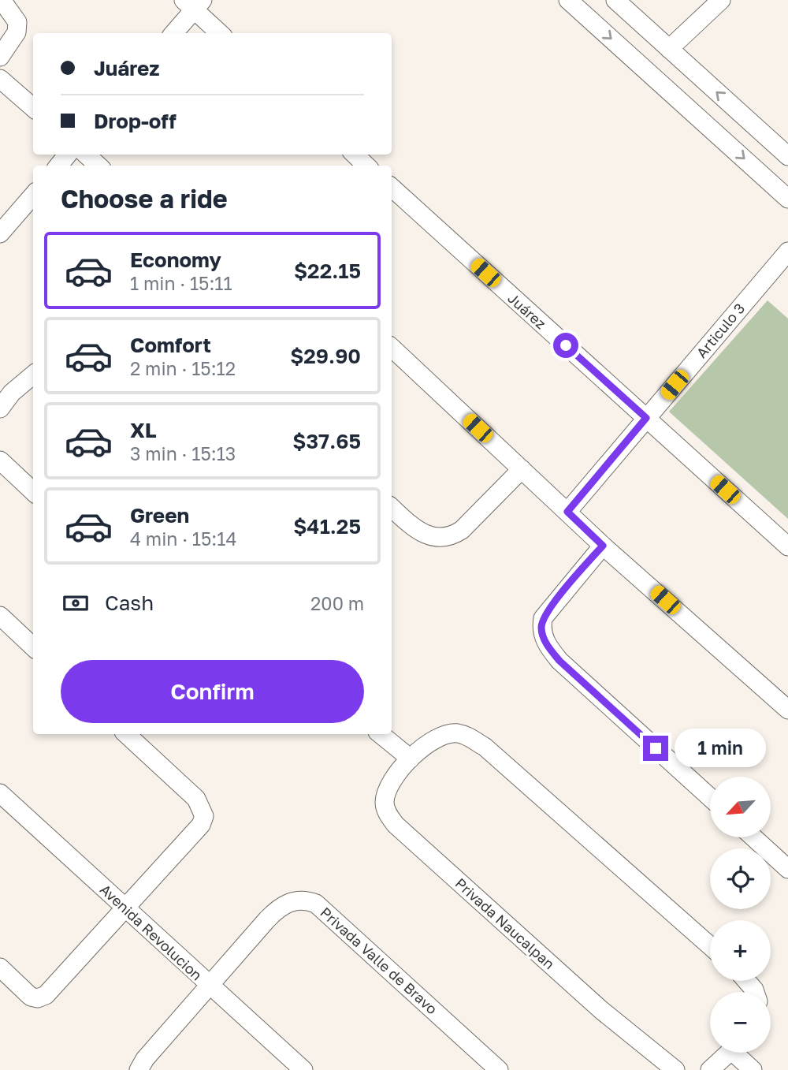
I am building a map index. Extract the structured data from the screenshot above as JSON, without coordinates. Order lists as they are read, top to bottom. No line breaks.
{"streets":{"street":["Juárez","Articulo 3","Privada Naucalpan","Avenida Revolucion","Privada Valle de Bravo"]},"crossings":[["Juárez","Articulo 3"],["Avenida Revolucion","Privada Valle de Bravo"]],"north":"bottom left","page":{"banner":["Juárez","Drop-off"],"heading":"Choose a ride","list":[{"name":"Economy","note":"1 min · 15:11","value":"$22.15"},{"name":"Comfort","note":"2 min · 15:12","value":"$29.90"},{"name":"XL","note":"3 min · 15:13","value":"$37.65"},{"name":"Green","note":"4 min · 15:14","value":"$41.25"}],"pay":["Cash","200 m"],"buttons":"Confirm","bubble":"1 min","map_buttons":["+","−"]}}
